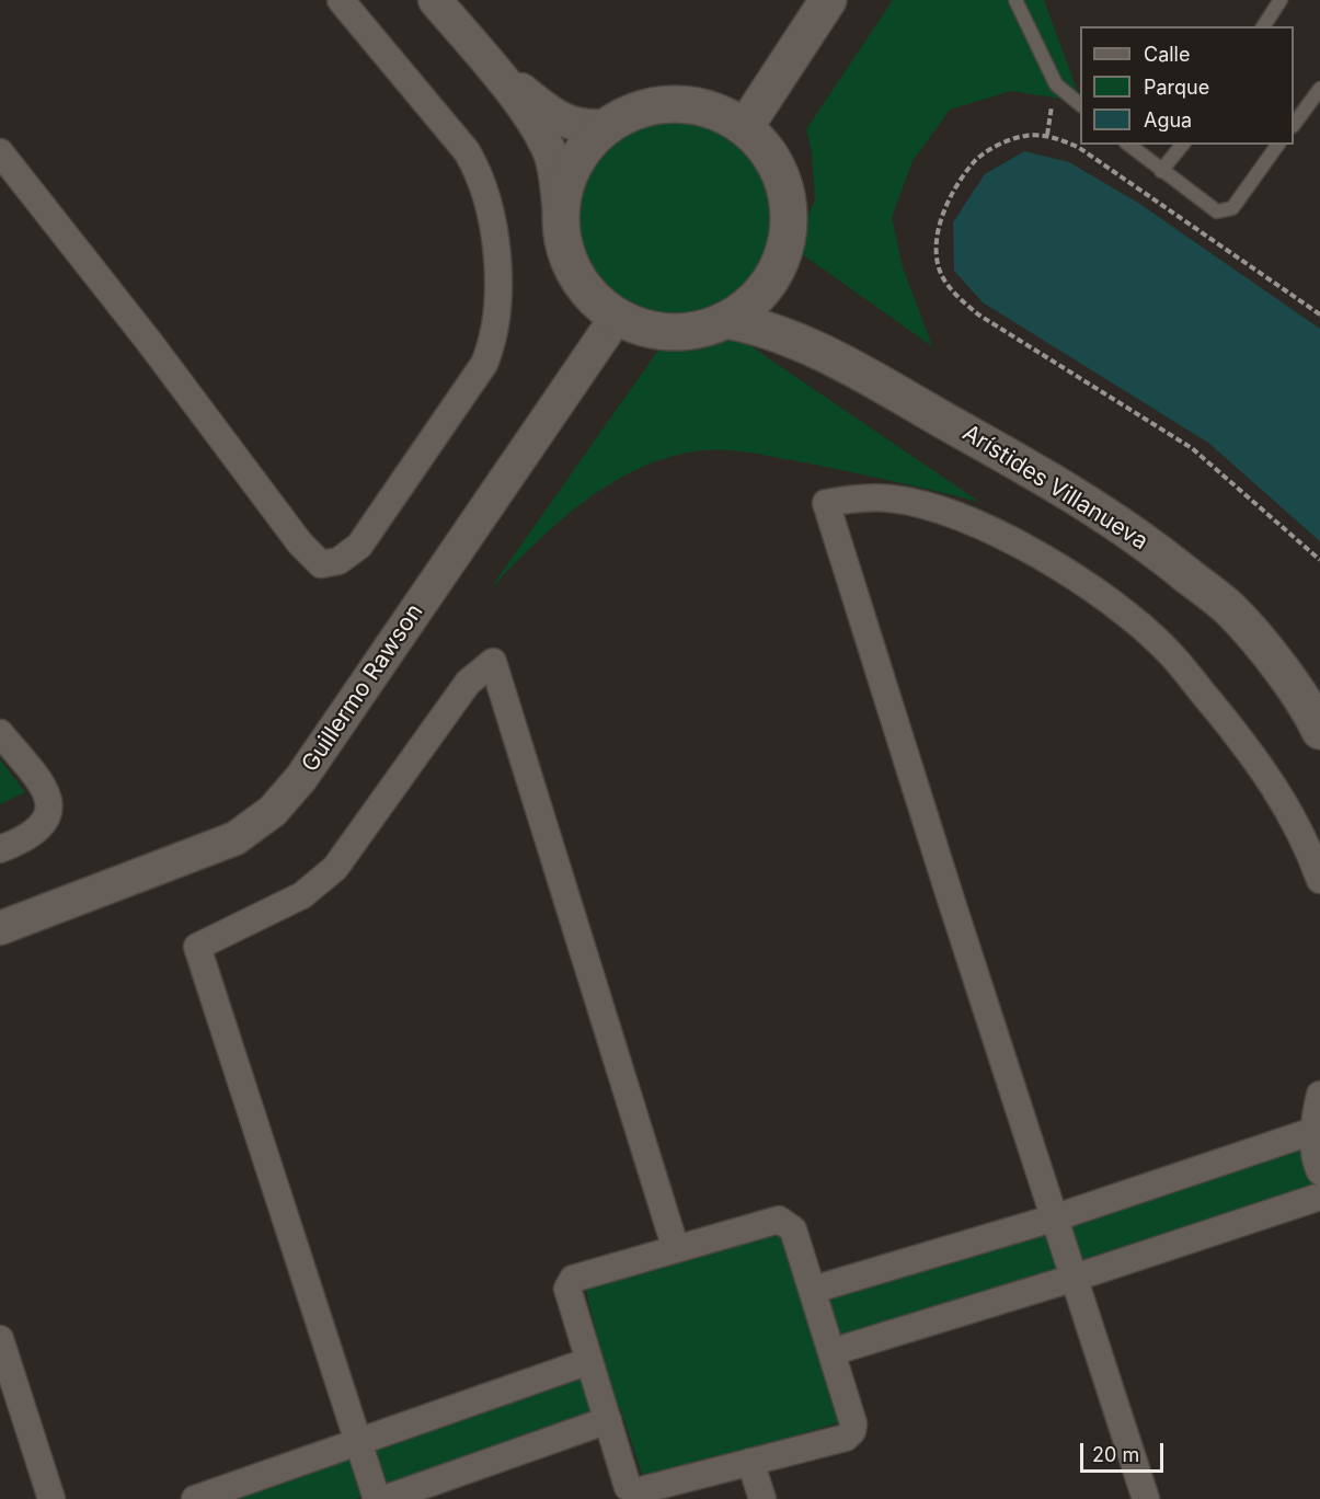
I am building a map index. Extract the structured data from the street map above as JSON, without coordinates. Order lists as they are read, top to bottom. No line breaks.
{"streets":{"main road":["Arístides Villanueva"],"street":["Guillermo Rawson"]},"crossings":[["Arístides Villanueva","Guillermo Rawson"]],"legend":["Calle","Parque","Agua"],"scale_bar":"20 m"}
